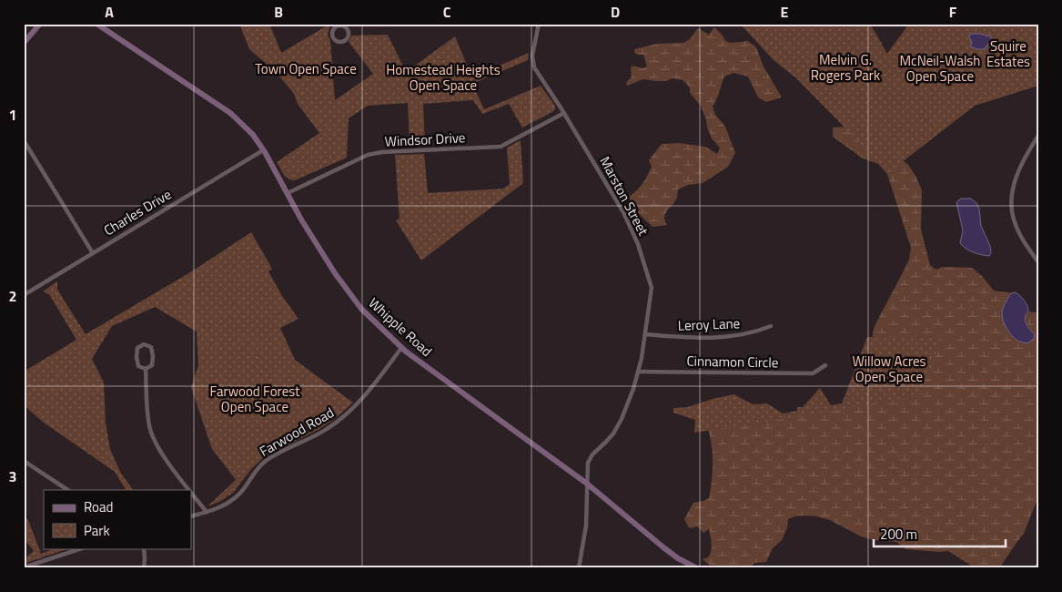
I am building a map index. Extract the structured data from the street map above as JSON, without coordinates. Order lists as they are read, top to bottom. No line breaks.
{"streets":{"main road":["Whipple Road"],"street":["Windsor Drive","Marston Street","Charles Drive","Leroy Lane","Cinnamon Circle","Farwood Road"]},"crossings":[["Windsor Drive","Marston Street"],["Windsor Drive","Whipple Road"],["Marston Street","Leroy Lane"],["Marston Street","Whipple Road"],["Marston Street","Cinnamon Circle"],["Charles Drive","Whipple Road"],["Whipple Road","Farwood Road"]],"parks":["Squire Estates","Melvin G. Rogers Park","McNeil-Walsh Open Space","Town Open Space","Homestead Heights Open Space","Willow Acres Open Space","Farwood Forest Open Space"],"legend":["Road","Park"],"scale_bar":"200 m","grid":{"columns":["A","B","C","D","E","F"],"rows":["1","2","3"]}}
